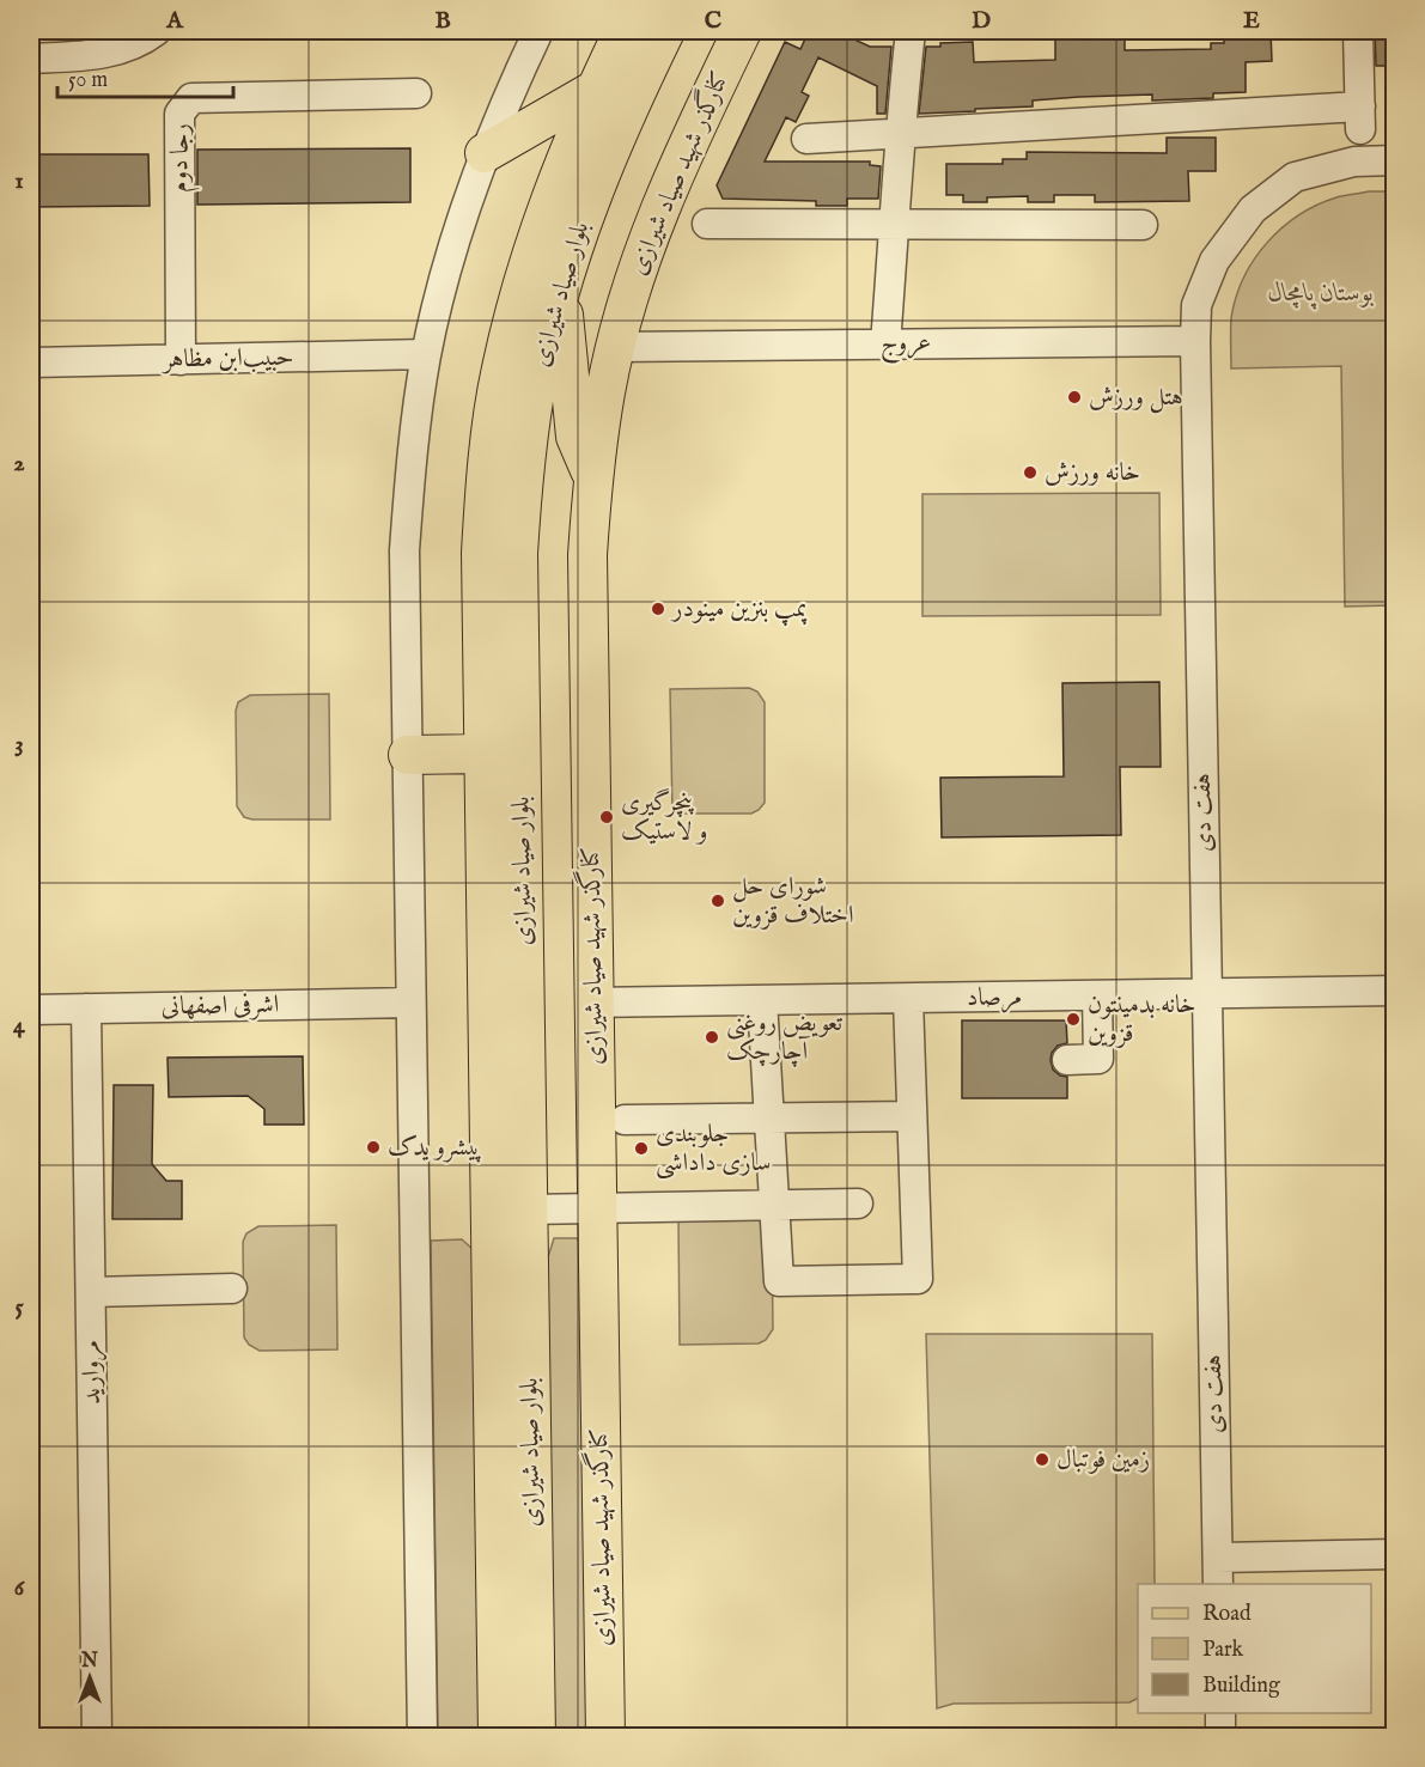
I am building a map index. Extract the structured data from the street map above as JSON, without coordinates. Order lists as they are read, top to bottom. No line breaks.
{"streets":{"main road":["کنارگذر شهید صیاد شیرازی","بلوار صیاد شیرازی"],"street":["رجا دوم","عروج","حبیب‌ابن مظاهر","هفت دی","مرصاد","اشرفی اصفهانی","مروارید"]},"crossings":[["رجا دوم","حبیب‌ابن مظاهر"],["کنارگذر شهید صیاد شیرازی","عروج"],["کنارگذر شهید صیاد شیرازی","مرصاد"],["عروج","هفت دی"],["هفت دی","مرصاد"],["اشرفی اصفهانی","مروارید"]],"parks":["بوستان پامچال"],"places":["هتل ورزش","خانه ورزش","پمپ بنزین مینودر","پنچرگیری و لاستیک","شورای حل اختلاف قزوین","خانه بدمینتون قزوین","تعویض روغنی آچارچک","پیشرو یدک","جلوبندی سازی داداشی","زمین فوتبال"],"legend":["Road","Park","Building"],"scale_bar":"50 m","north":"top","grid":{"columns":["A","B","C","D","E"],"rows":["1","2","3","4","5","6"]}}
